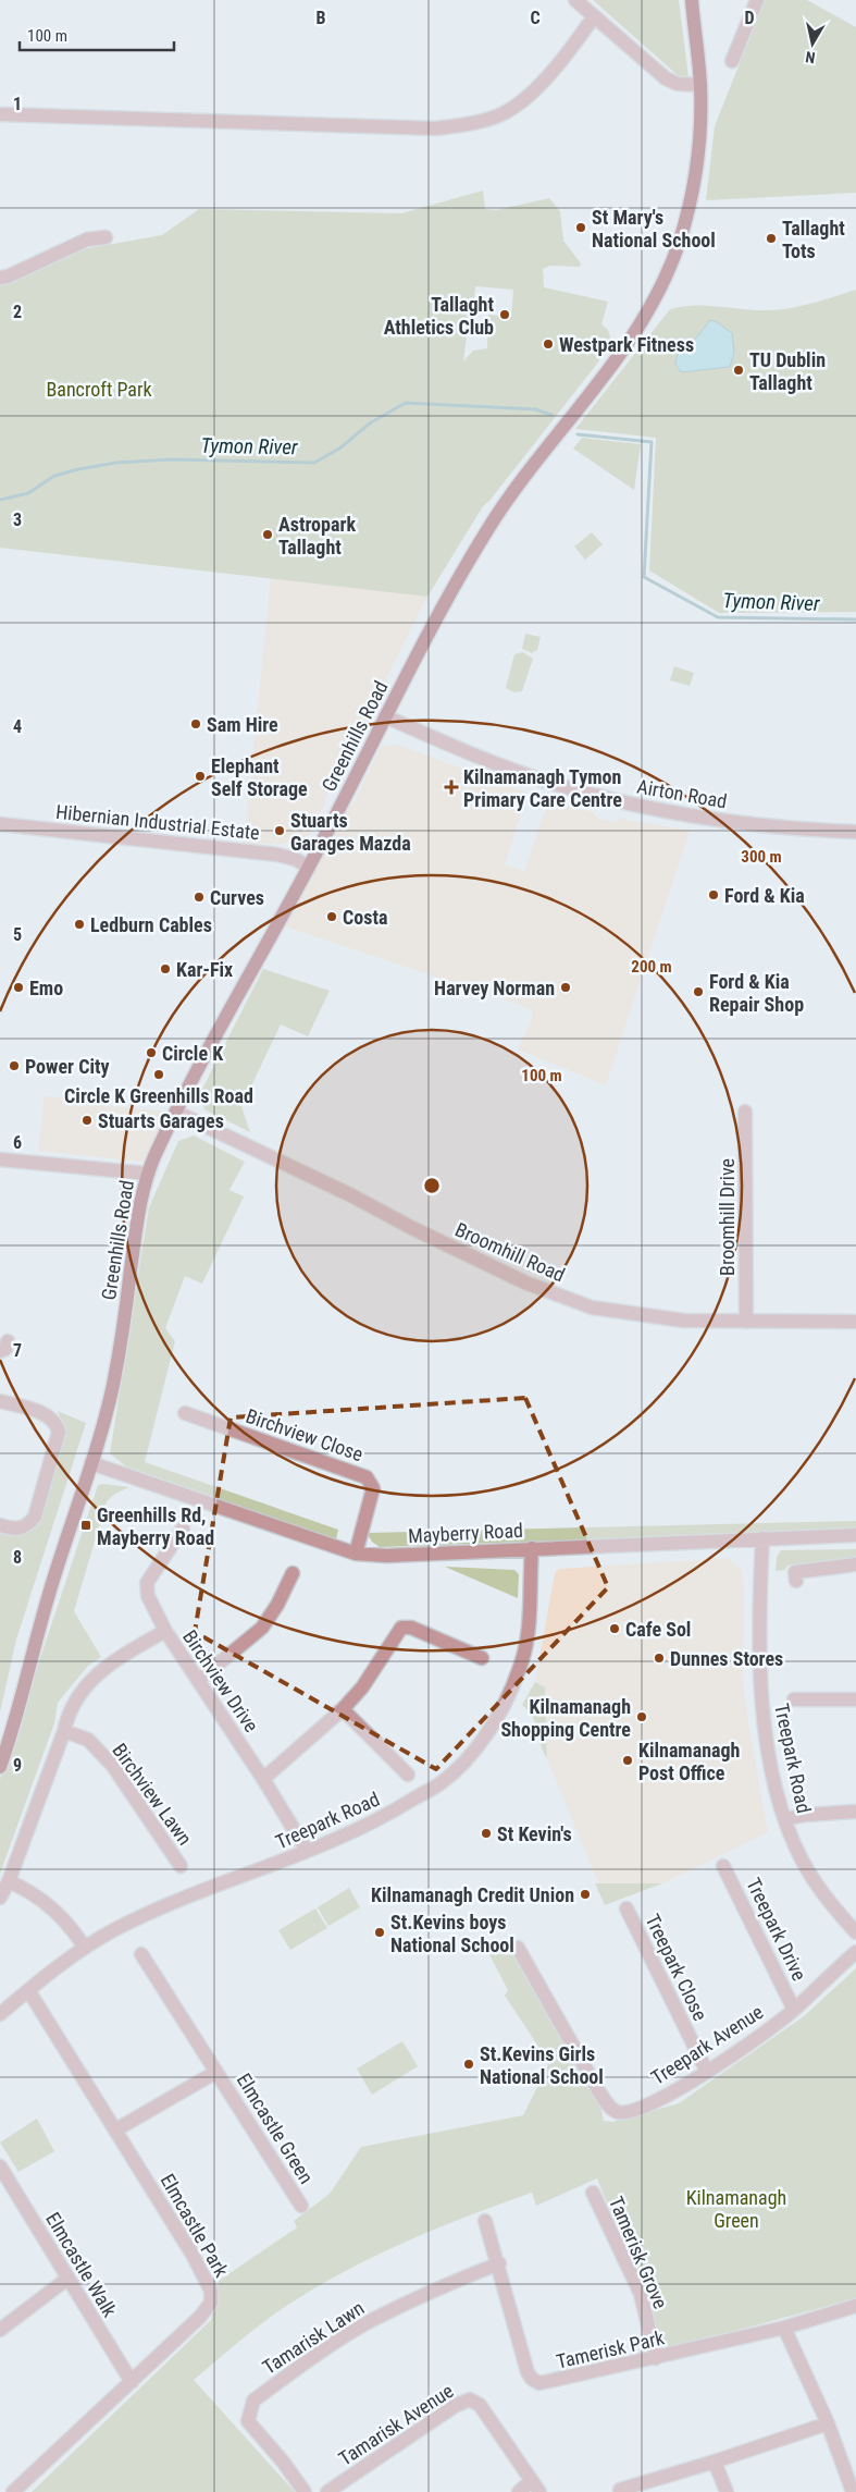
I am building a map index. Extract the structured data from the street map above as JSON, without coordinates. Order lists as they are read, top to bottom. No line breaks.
{"streets":{"main road":["Greenhills Road"],"street":["Airton Road","Hibernian Industrial Estate","Broomhill Drive","Broomhill Road","Birchview Close","Mayberry Road","Birchview Drive","Treepark Road","Birchview Lawn","Treepark Drive","Treepark Close","Treepark Avenue","Elmcastle Green","Elmcastle Park","Tamerisk Grove","Elmcastle Walk","Tamarisk Lawn","Tamerisk Park","Tamarisk Avenue"]},"crossings":[["Greenhills Road","Airton Road"],["Greenhills Road","Hibernian Industrial Estate"],["Greenhills Road","Broomhill Road"],["Greenhills Road","Mayberry Road"],["Broomhill Drive","Broomhill Road"],["Birchview Close","Mayberry Road"],["Mayberry Road","Treepark Road"],["Birchview Drive","Treepark Road"],["Treepark Road","Elmcastle Park"],["Treepark Drive","Treepark Avenue"],["Treepark Close","Treepark Avenue"],["Elmcastle Green","Elmcastle Park"],["Elmcastle Park","Elmcastle Walk"],["Tamerisk Grove","Tamerisk Park"],["Tamarisk Lawn","Tamerisk Park"]],"water":["Tymon River"],"parks":["Bancroft Park","Kilnamanagh Green"],"places":{"other":["St Mary's National School","Tallaght Tots","Tallaght Athletics Club","Westpark Fitness","TU Dublin Tallaght","Astropark Tallaght","Sam Hire","Elephant Self Storage","Stuarts Garages Mazda","Ford & Kia","Curves","Costa","Ledburn Cables","Kar-Fix","Emo","Harvey Norman","Ford & Kia Repair Shop","Circle K","Power City","Circle K Greenhills Road","Stuarts Garages","Cafe Sol","Dunnes Stores","Kilnamanagh Shopping Centre","Kilnamanagh Post Office","St Kevin's","Kilnamanagh Credit Union","St.Kevins boys National School","St.Kevins Girls National School"],"health":["Kilnamanagh Tymon Primary Care Centre"],"transit":["Greenhills Rd, Mayberry Road"]},"scale_bar":"100 m","north":"bottom","grid":{"columns":["B","C","D"],"rows":["1","2","3","4","5","6","7","8","9"]},"rings":["300 m","200 m","100 m"]}
